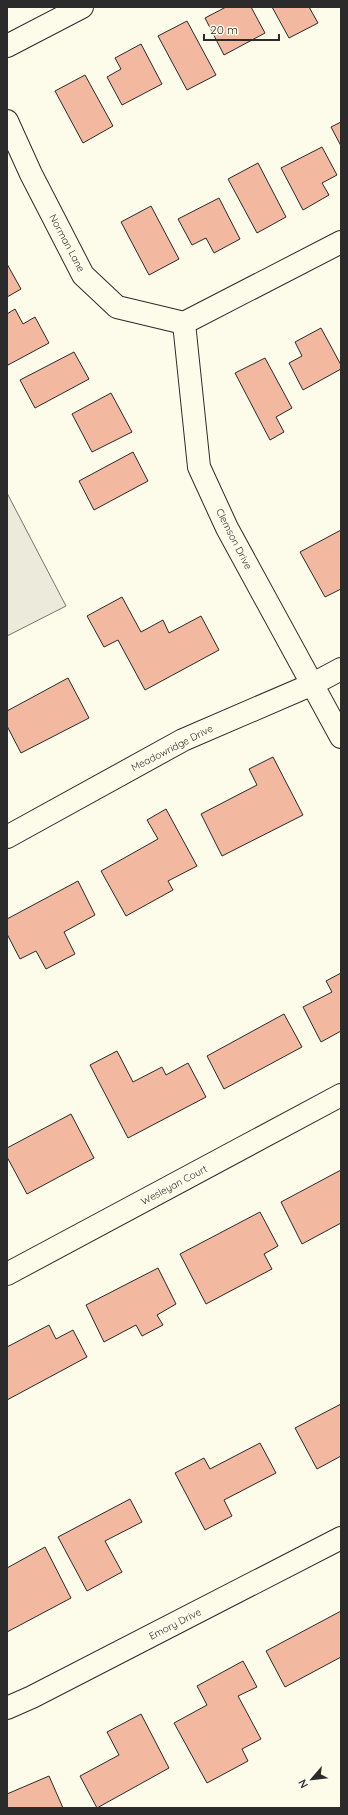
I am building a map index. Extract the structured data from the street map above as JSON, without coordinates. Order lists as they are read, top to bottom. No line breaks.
{"streets":{"street":["Norman Lane","Clemson Drive","Meadowridge Drive","Wesleyan Court","Emory Drive"]},"crossings":[["Norman Lane","Clemson Drive"],["Clemson Drive","Meadowridge Drive"]],"scale_bar":"20 m","north":"bottom left"}
